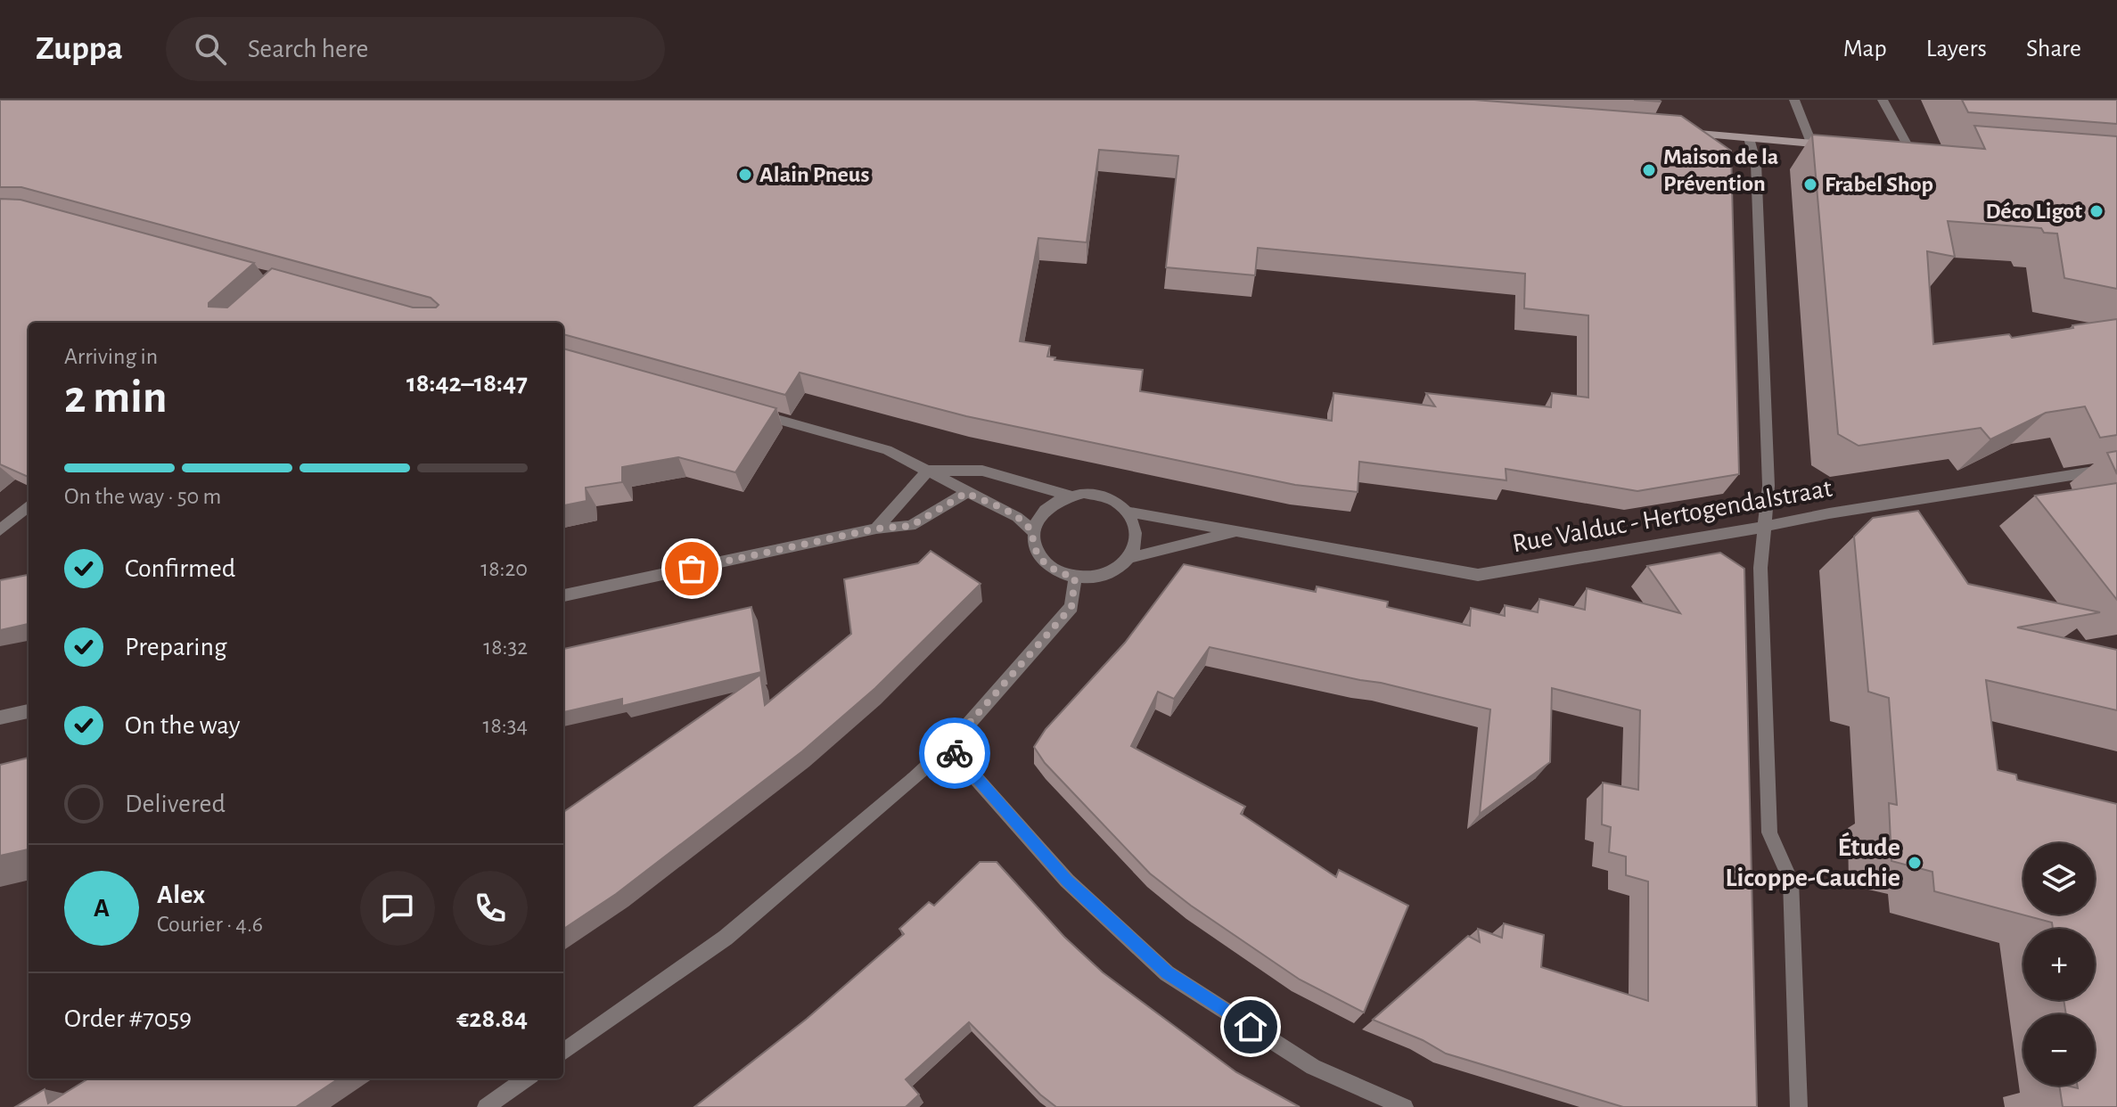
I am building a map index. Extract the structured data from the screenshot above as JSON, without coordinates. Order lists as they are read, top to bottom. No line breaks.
{"streets":{"street":["Rue Valduc - Hertogendalstraat"]},"places":["Maison de la Prévention","Alain Pneus","Frabel Shop","Déco Ligot","Étude Licoppe-Cauchie"],"page":{"header":"Zuppa","search":"Search here","nav":["Map","Layers","Share"],"heading":["2 min","Arriving in","18:42–18:47"],"panel":["Alex","Courier · 4.6","Order #7059","€28.84"],"bar":"On the way · 50 m","list":[["Confirmed","18:20"],["Preparing","18:32"],["On the way","18:34"],"Delivered"],"map_buttons":["+","−"],"round":"A"}}
